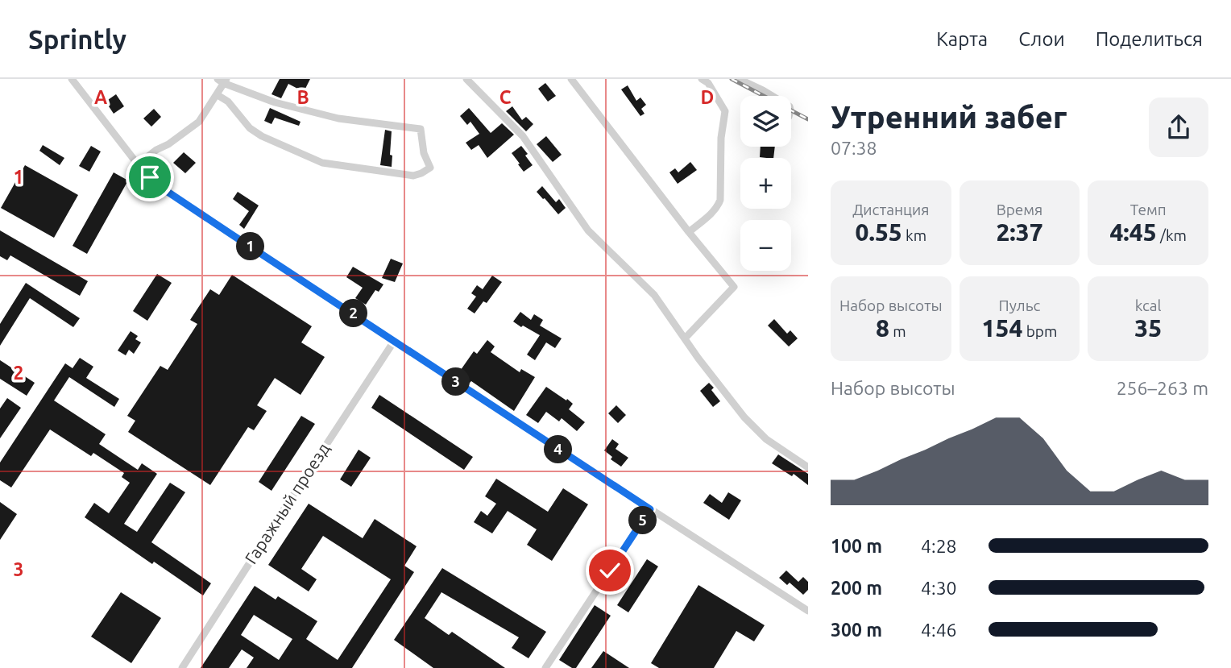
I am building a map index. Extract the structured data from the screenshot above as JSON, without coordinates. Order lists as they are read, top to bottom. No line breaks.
{"streets":{"street":["Гаражный проезд"]},"page":{"header":"Sprintly","nav":["Карта","Слои","Поделиться"],"heading":["Утренний забег","07:38"],"map_buttons":["+","−"],"stats":[["Дистанция","0.55 km"],["Время","2:37"],["Темп","4:45 /km"],["Набор высоты","8 m"],["Пульс","154 bpm"],["kcal","35"]],"pins":["1","2","3","4","5"],"chart":["Набор высоты","256–263 m"],"list":[{"name":"100 m","note":"4:28"},{"name":"200 m","note":"4:30"},{"name":"300 m","note":"4:46"}]},"grid":{"columns":["A","B","C","D"],"rows":["1","2","3"]}}
